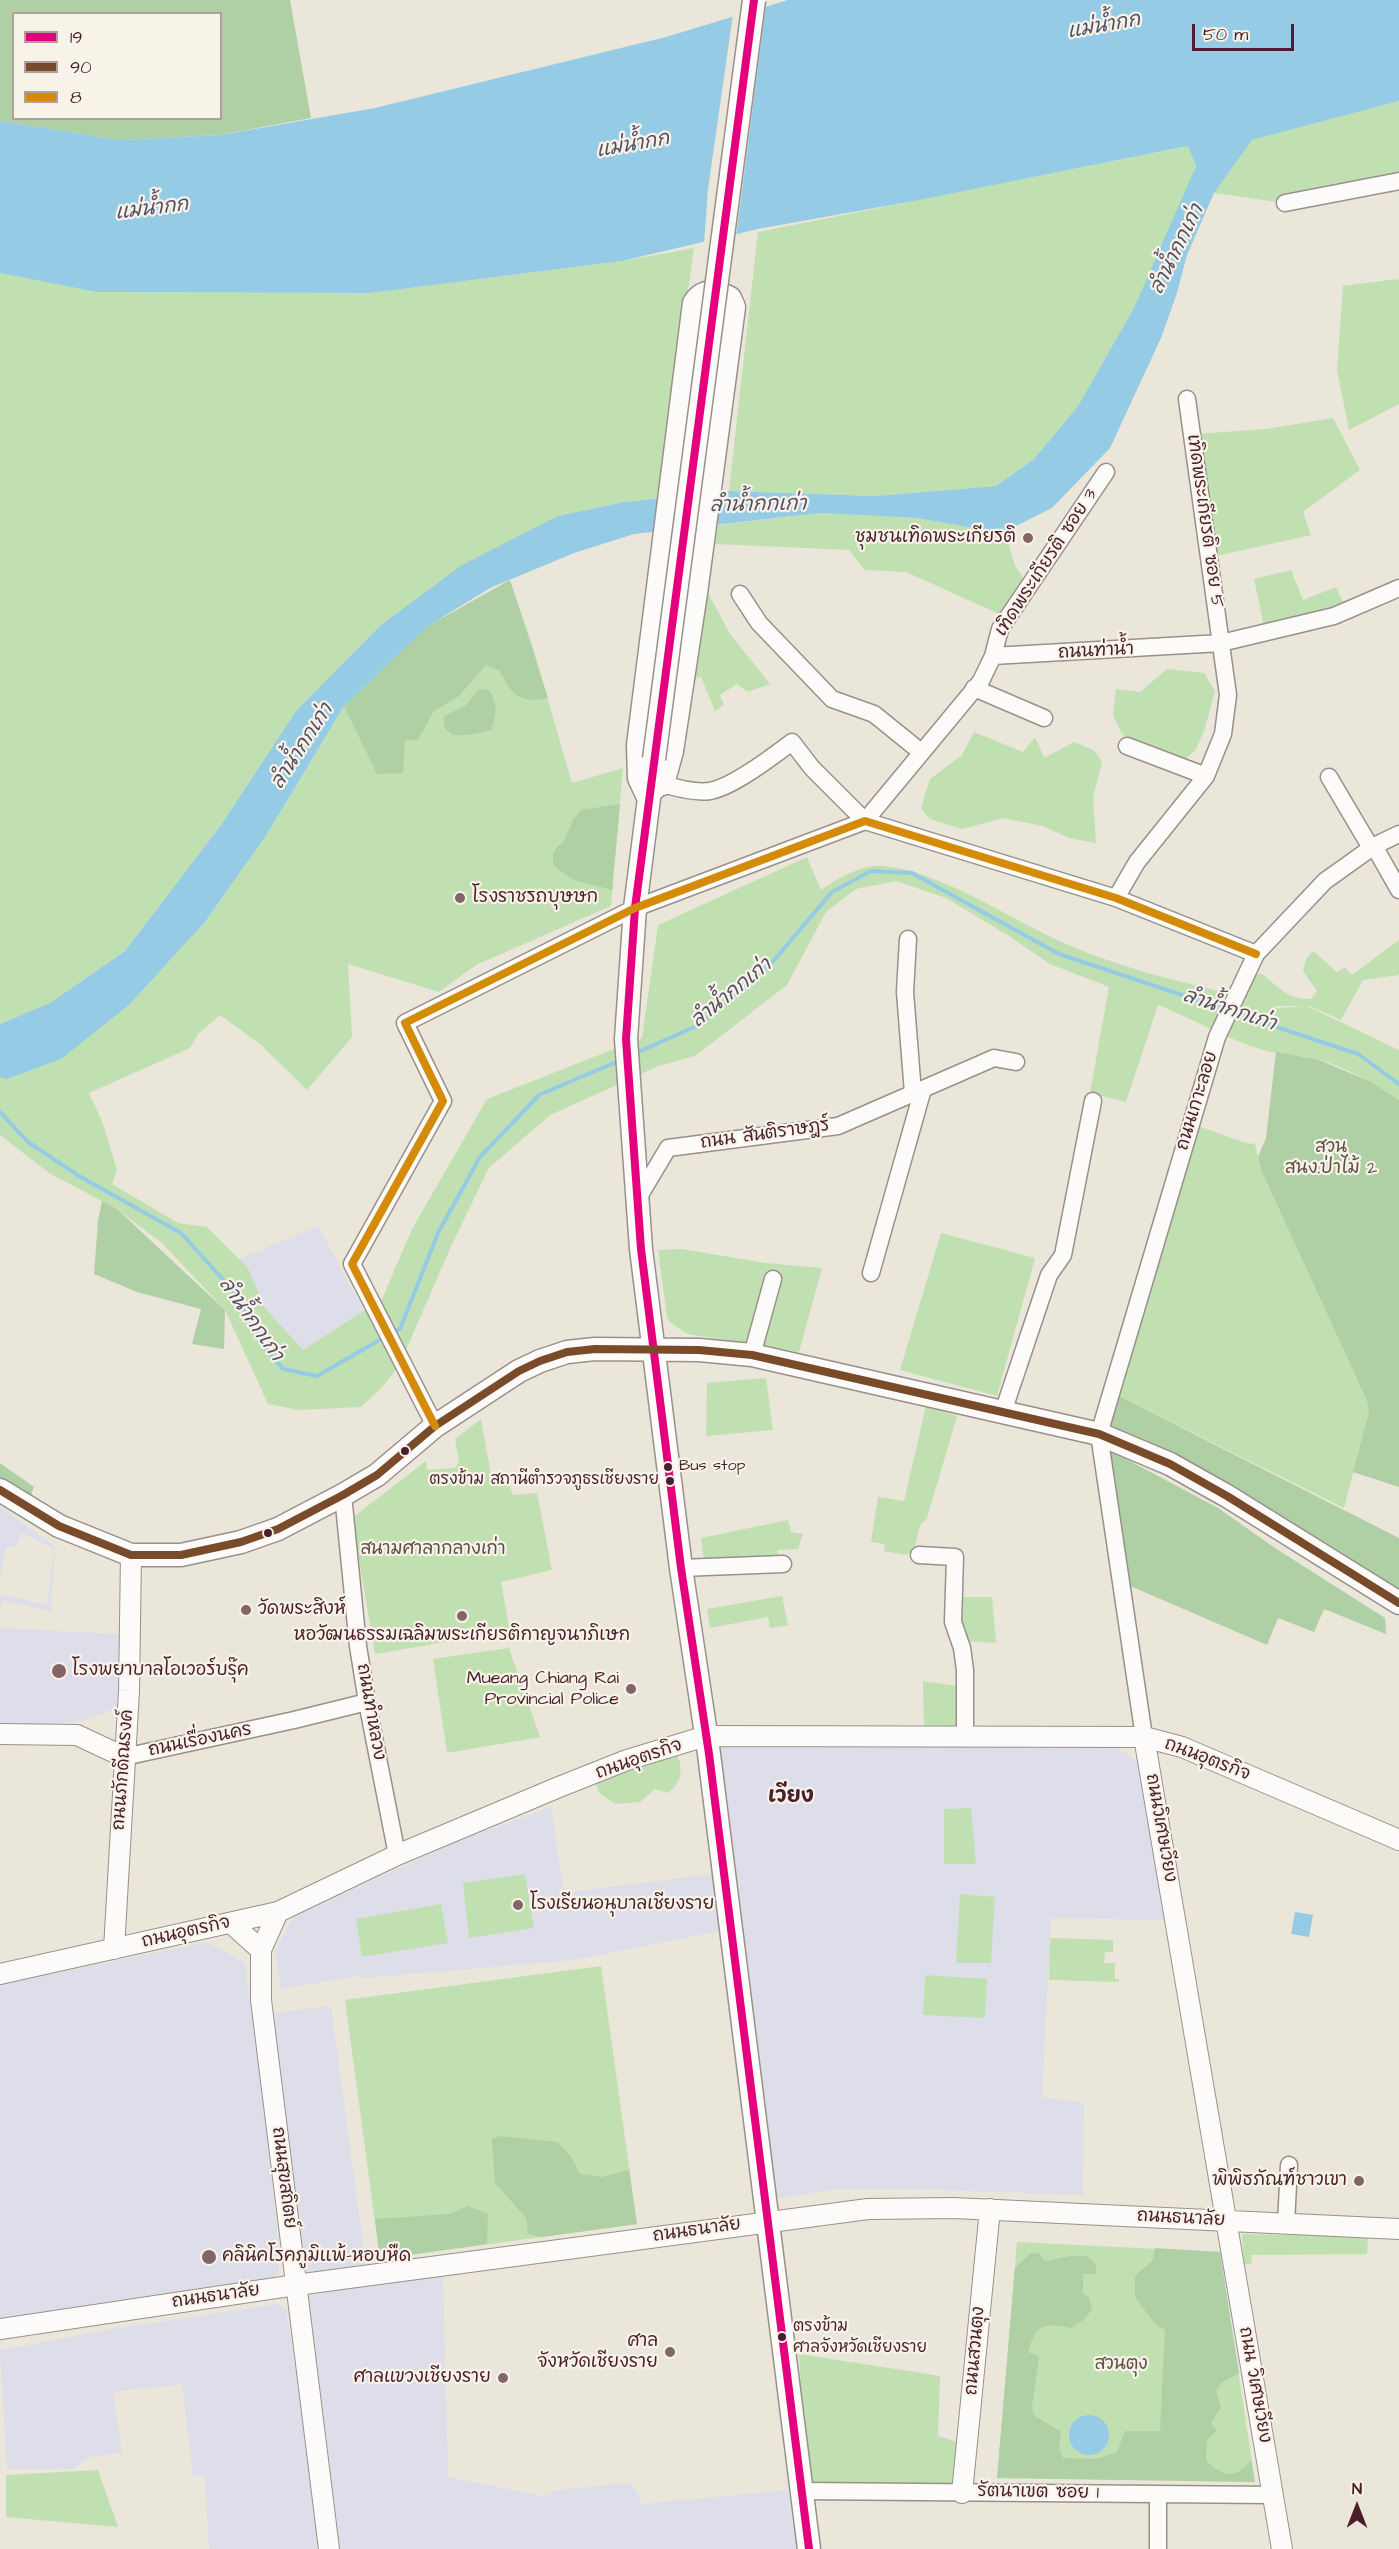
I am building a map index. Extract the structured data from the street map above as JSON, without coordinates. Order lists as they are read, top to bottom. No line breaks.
{"streets":{"street":["เทิดพระเกียรติ ซอย 5","เทิดพระเกียรติ ซอย 3","ถนนท่าน้ำ","ถนนเกาะลอย","ถนน สันติราษฎร์","ถนนทำหลวง","ถนนเรื่องนคร","ถนนอุตรกิจ","ถนนภักดีณรงค์","ถนนวิเศษเวียง","ถนนสุขสถิตย์","ถนนธนาลัย","ถนนสวนตุง","ถนน วิเศษเวียง","รัตนาเขต ซอย 1"]},"crossings":[["เทิดพระเกียรติ ซอย 5","ถนนท่าน้ำ"],["เทิดพระเกียรติ ซอย 3","ถนนท่าน้ำ"],["ถนนเกาะลอย","ถนนวิเศษเวียง"],["ถนนทำหลวง","ถนนเรื่องนคร"],["ถนนทำหลวง","ถนนอุตรกิจ"],["ถนนเรื่องนคร","ถนนภักดีณรงค์"],["ถนนอุตรกิจ","ถนนภักดีณรงค์"],["ถนนอุตรกิจ","ถนนวิเศษเวียง"],["ถนนอุตรกิจ","ถนนสุขสถิตย์"],["ถนนวิเศษเวียง","ถนนธนาลัย"],["ถนนวิเศษเวียง","ถนน วิเศษเวียง"],["ถนนสุขสถิตย์","ถนนธนาลัย"],["ถนนธนาลัย","ถนนสวนตุง"],["ถนนธนาลัย","ถนน วิเศษเวียง"],["ถนนสวนตุง","รัตนาเขต ซอย 1"],["ถนน วิเศษเวียง","รัตนาเขต ซอย 1"]],"districts":["เวียง"],"water":["แม่น้ำกก","ลำน้ำกกเก่า"],"parks":["สวน สนง.ป่าไม้ 2","สนามศาลากลางเก่า","สวนตุง"],"places":["ชุมชนเทิดพระเกียรติ","โรงราชรถบุษษก","Bus stop","ตรงข้าม สถานีตำรวจภูธรเชียงราย","วัดพระสิงห์","หอวัฒนธรรมเฉลิมพระเกียรติกาญจนาภิเษก","โรงพยาบาลโอเวอร์บรุ๊ค","Mueang Chiang Rai Provincial Police","โรงเรียนอนุบาลเชียงราย","พิพิธภัณฑ์ชาวเขา","คลินิคโรคภูมิแพ้-หอบหืด","ตรงข้าม ศาลจังหวัดเชียงราย","ศาล จังหวัดเชียงราย","ศาลแขวงเชียงราย"],"lines":["transit line 19","transit line 8","transit line 90"],"legend":["19","90","8"],"scale_bar":"50 m","north":"top"}
